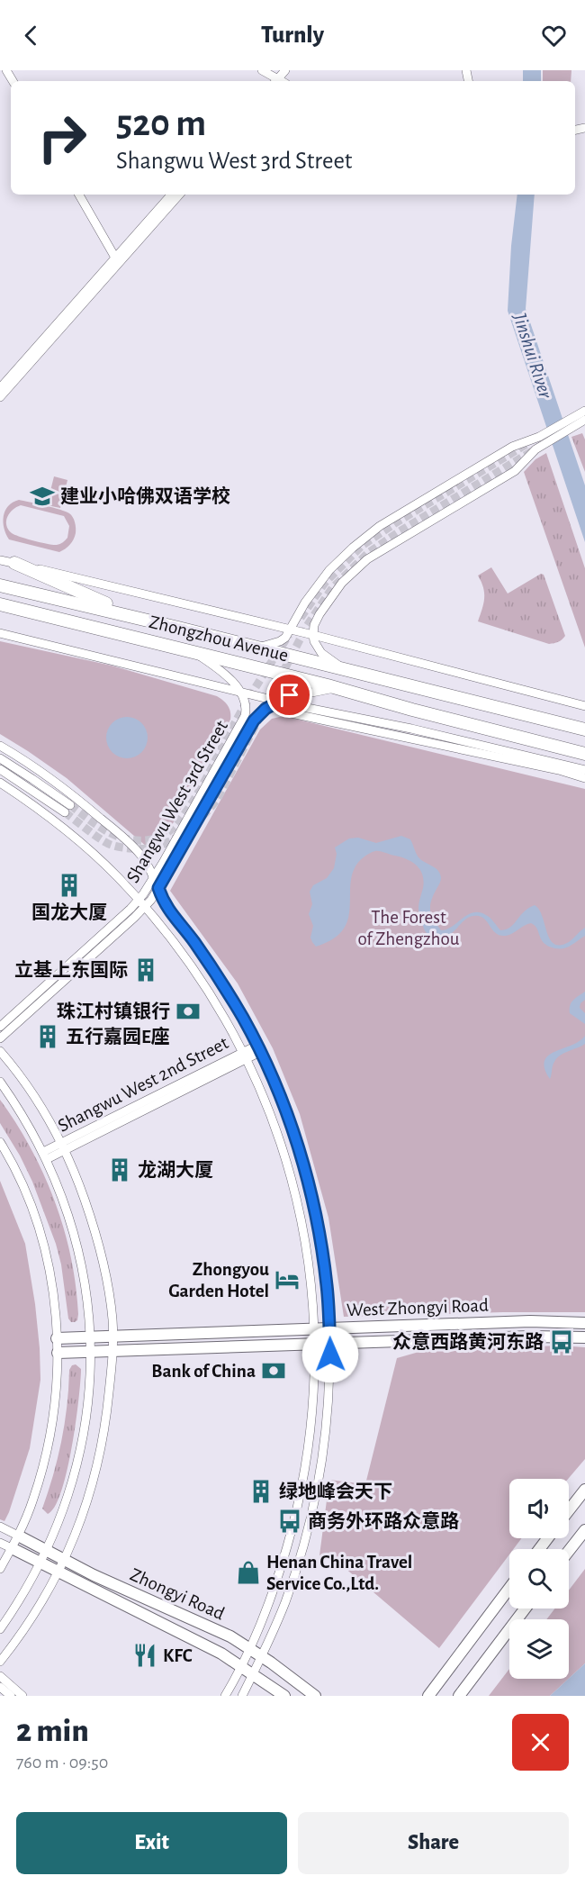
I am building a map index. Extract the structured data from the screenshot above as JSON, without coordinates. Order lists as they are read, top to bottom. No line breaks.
{"streets":{"highway":["Zhongzhou Avenue"],"main road":["West Zhongyi Road","Zhongyi Road"],"street":["Shangwu West 3rd Street","Shangwu West 2nd Street"]},"crossings":[["Zhongzhou Avenue","Shangwu West 3rd Street"]],"water":["Jinshui River"],"parks":["The Forest of Zhengzhou"],"places":{"school or university":["建业小哈佛双语学校"],"building":["国龙大厦","立基上东国际","五行嘉园E座","龙湖大厦","绿地峰会天下"],"bank":["珠江村镇银行","Bank of China"],"hotel":["Zhongyou Garden Hotel"],"bus stop":["众意西路黄河东路","商务外环路众意路"],"shop":["Henan China Travel Service Co.,Ltd."],"restaurant":["KFC"]},"page":{"header":"Turnly","turn":["520 m","Shangwu West 3rd Street"],"heading":["2 min","760 m · 09:50"],"buttons":["Exit","Share"]}}
